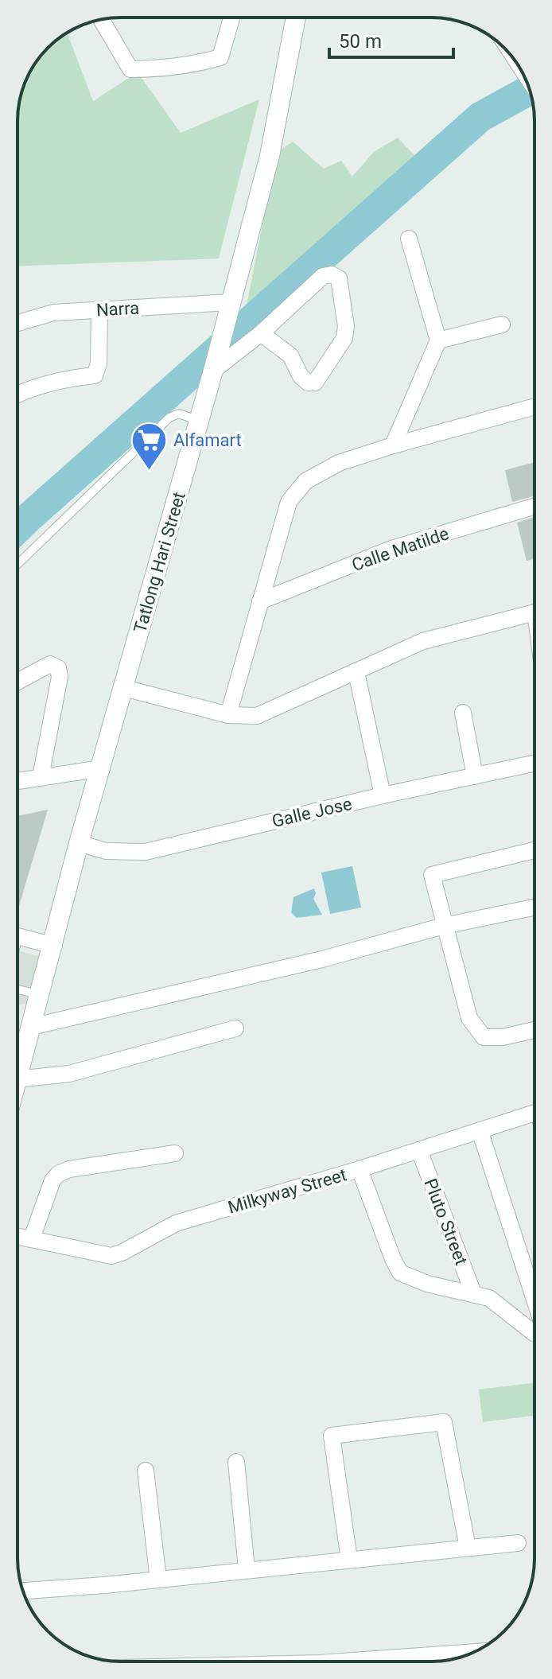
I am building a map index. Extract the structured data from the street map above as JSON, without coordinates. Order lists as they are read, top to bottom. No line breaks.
{"streets":{"street":["Narra","Calle Matilde","Tatlong Hari Street","Galle Jose","Milkyway Street","Pluto Street"]},"crossings":[["Narra","Tatlong Hari Street"],["Tatlong Hari Street","Galle Jose"],["Milkyway Street","Pluto Street"]],"places":{"supermarket":["Alfamart"]},"scale_bar":"50 m"}
